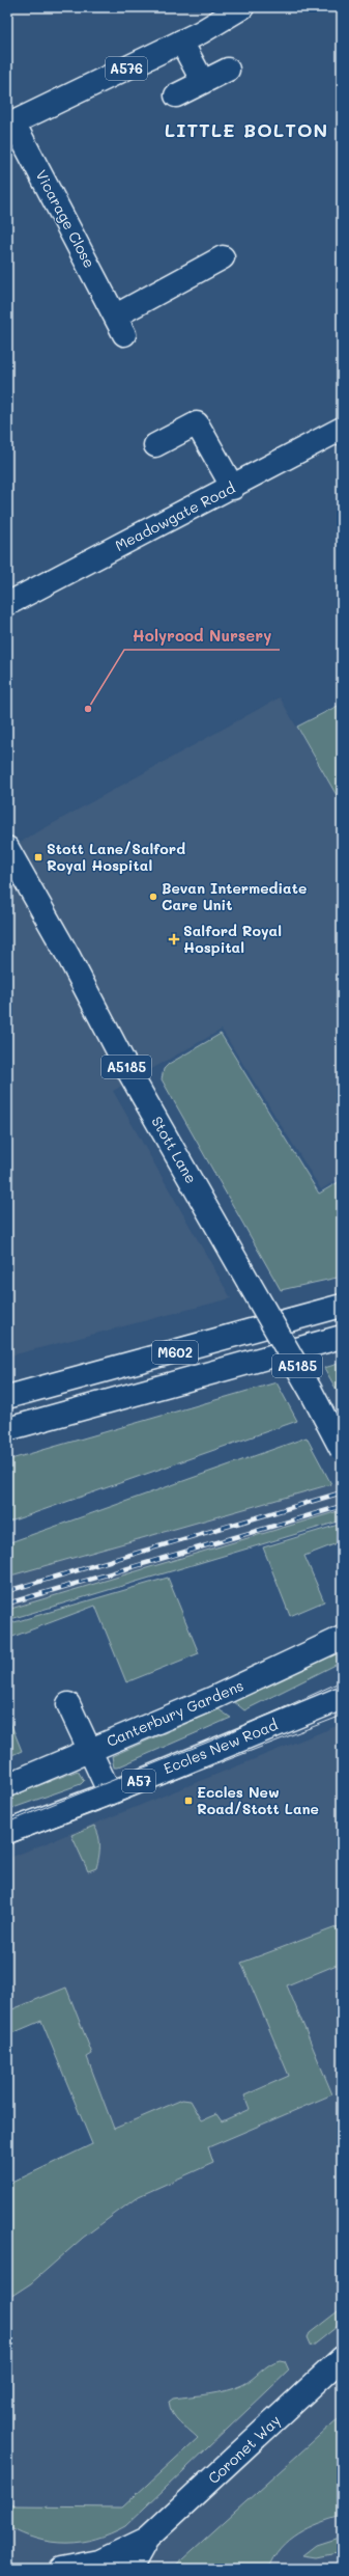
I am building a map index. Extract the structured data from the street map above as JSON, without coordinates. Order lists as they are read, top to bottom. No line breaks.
{"streets":{"main road":["A576","Vicarage Close","Meadowgate Road","A5185","Stott Lane","M602","Canterbury Gardens","Eccles New Road","A57","Coronet Way"]},"crossings":[["A576","Vicarage Close"]],"districts":["LITTLE BOLTON"],"places":{"other":["Holyrood Nursery","Bevan Intermediate Care Unit"],"transit":["Stott Lane/Salford Royal Hospital","Eccles New Road/Stott Lane"],"health":["Salford Royal Hospital"]}}
